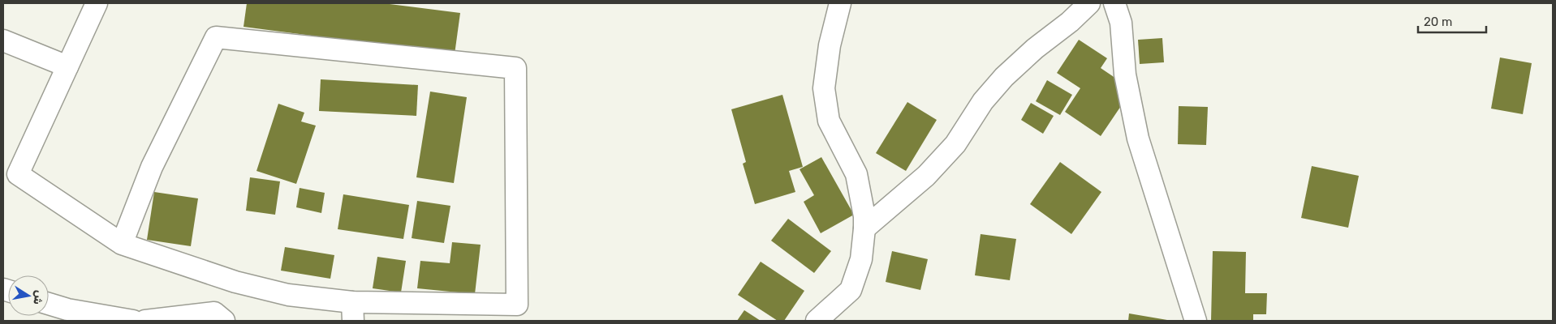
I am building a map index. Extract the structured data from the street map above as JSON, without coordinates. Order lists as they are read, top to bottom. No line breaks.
{"scale_bar":"20 m","north":"right"}
